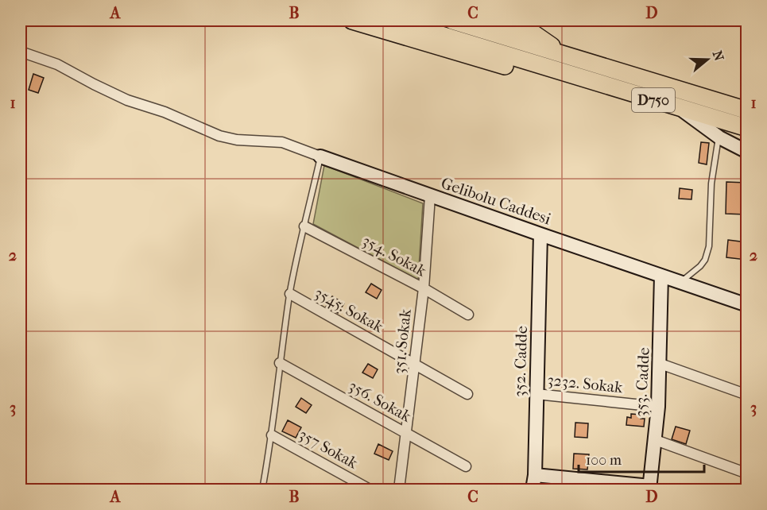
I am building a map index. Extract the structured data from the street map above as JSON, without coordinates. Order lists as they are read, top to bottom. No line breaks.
{"streets":{"highway":["D750"],"street":["Gelibolu Caddesi","354. Sokak","3545. Sokak","351. Sokak","352. Cadde","353. Cadde","3232. Sokak","356. Sokak","357 Sokak"]},"crossings":[["Gelibolu Caddesi","351. Sokak"],["Gelibolu Caddesi","352. Cadde"],["Gelibolu Caddesi","353. Cadde"],["354. Sokak","351. Sokak"],["3545. Sokak","351. Sokak"],["351. Sokak","356. Sokak"],["352. Cadde","3232. Sokak"],["353. Cadde","3232. Sokak"]],"scale_bar":"100 m","north":"right","grid":{"columns":["A","B","C","D"],"rows":["1","2","3"]}}
